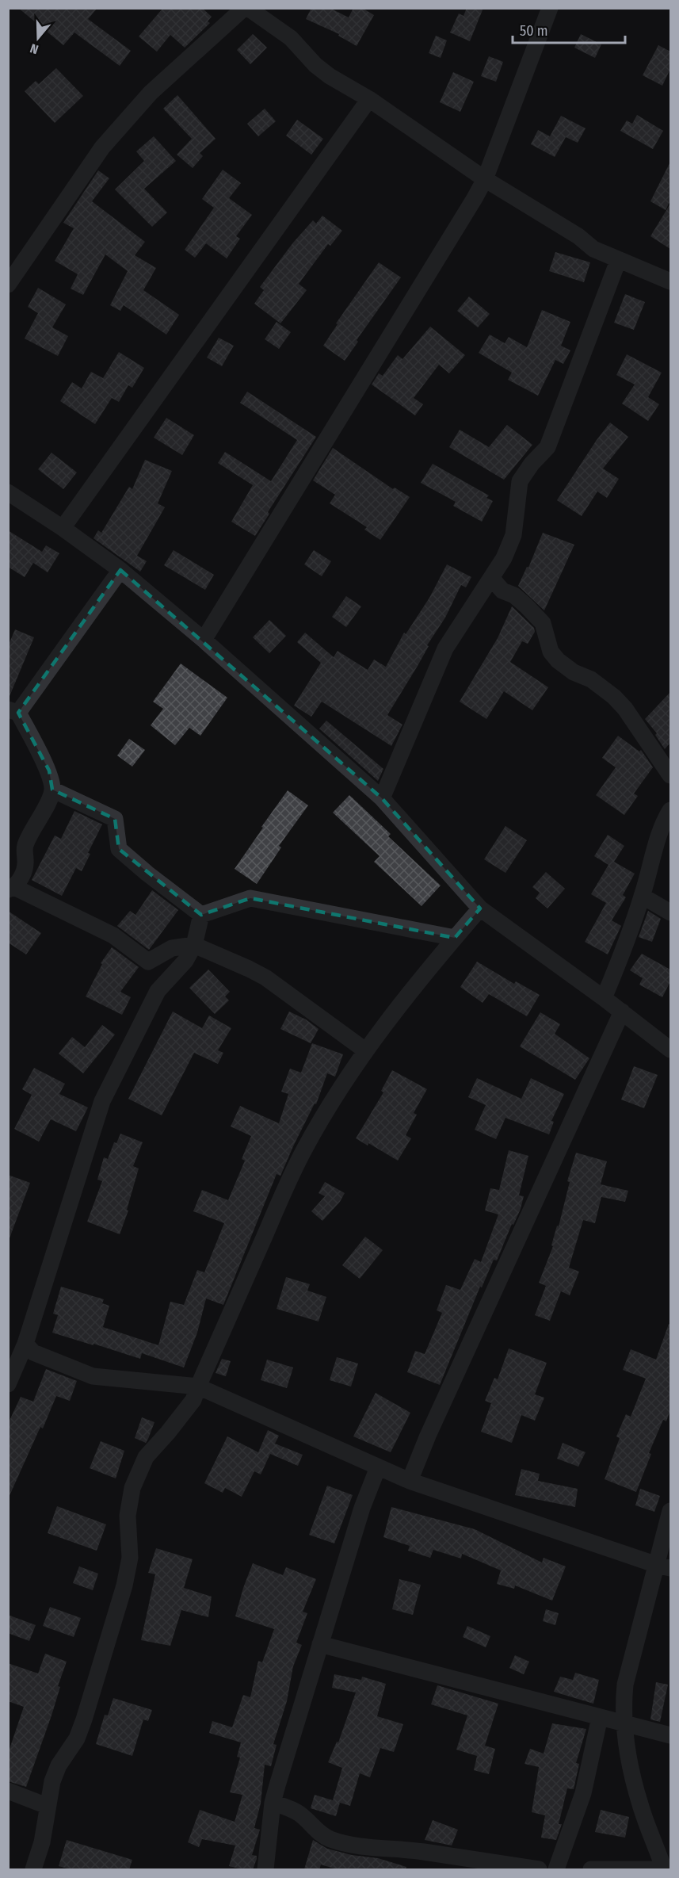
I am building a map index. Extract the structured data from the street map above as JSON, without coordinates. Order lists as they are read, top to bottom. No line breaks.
{"scale_bar":"50 m","north":"bottom"}
